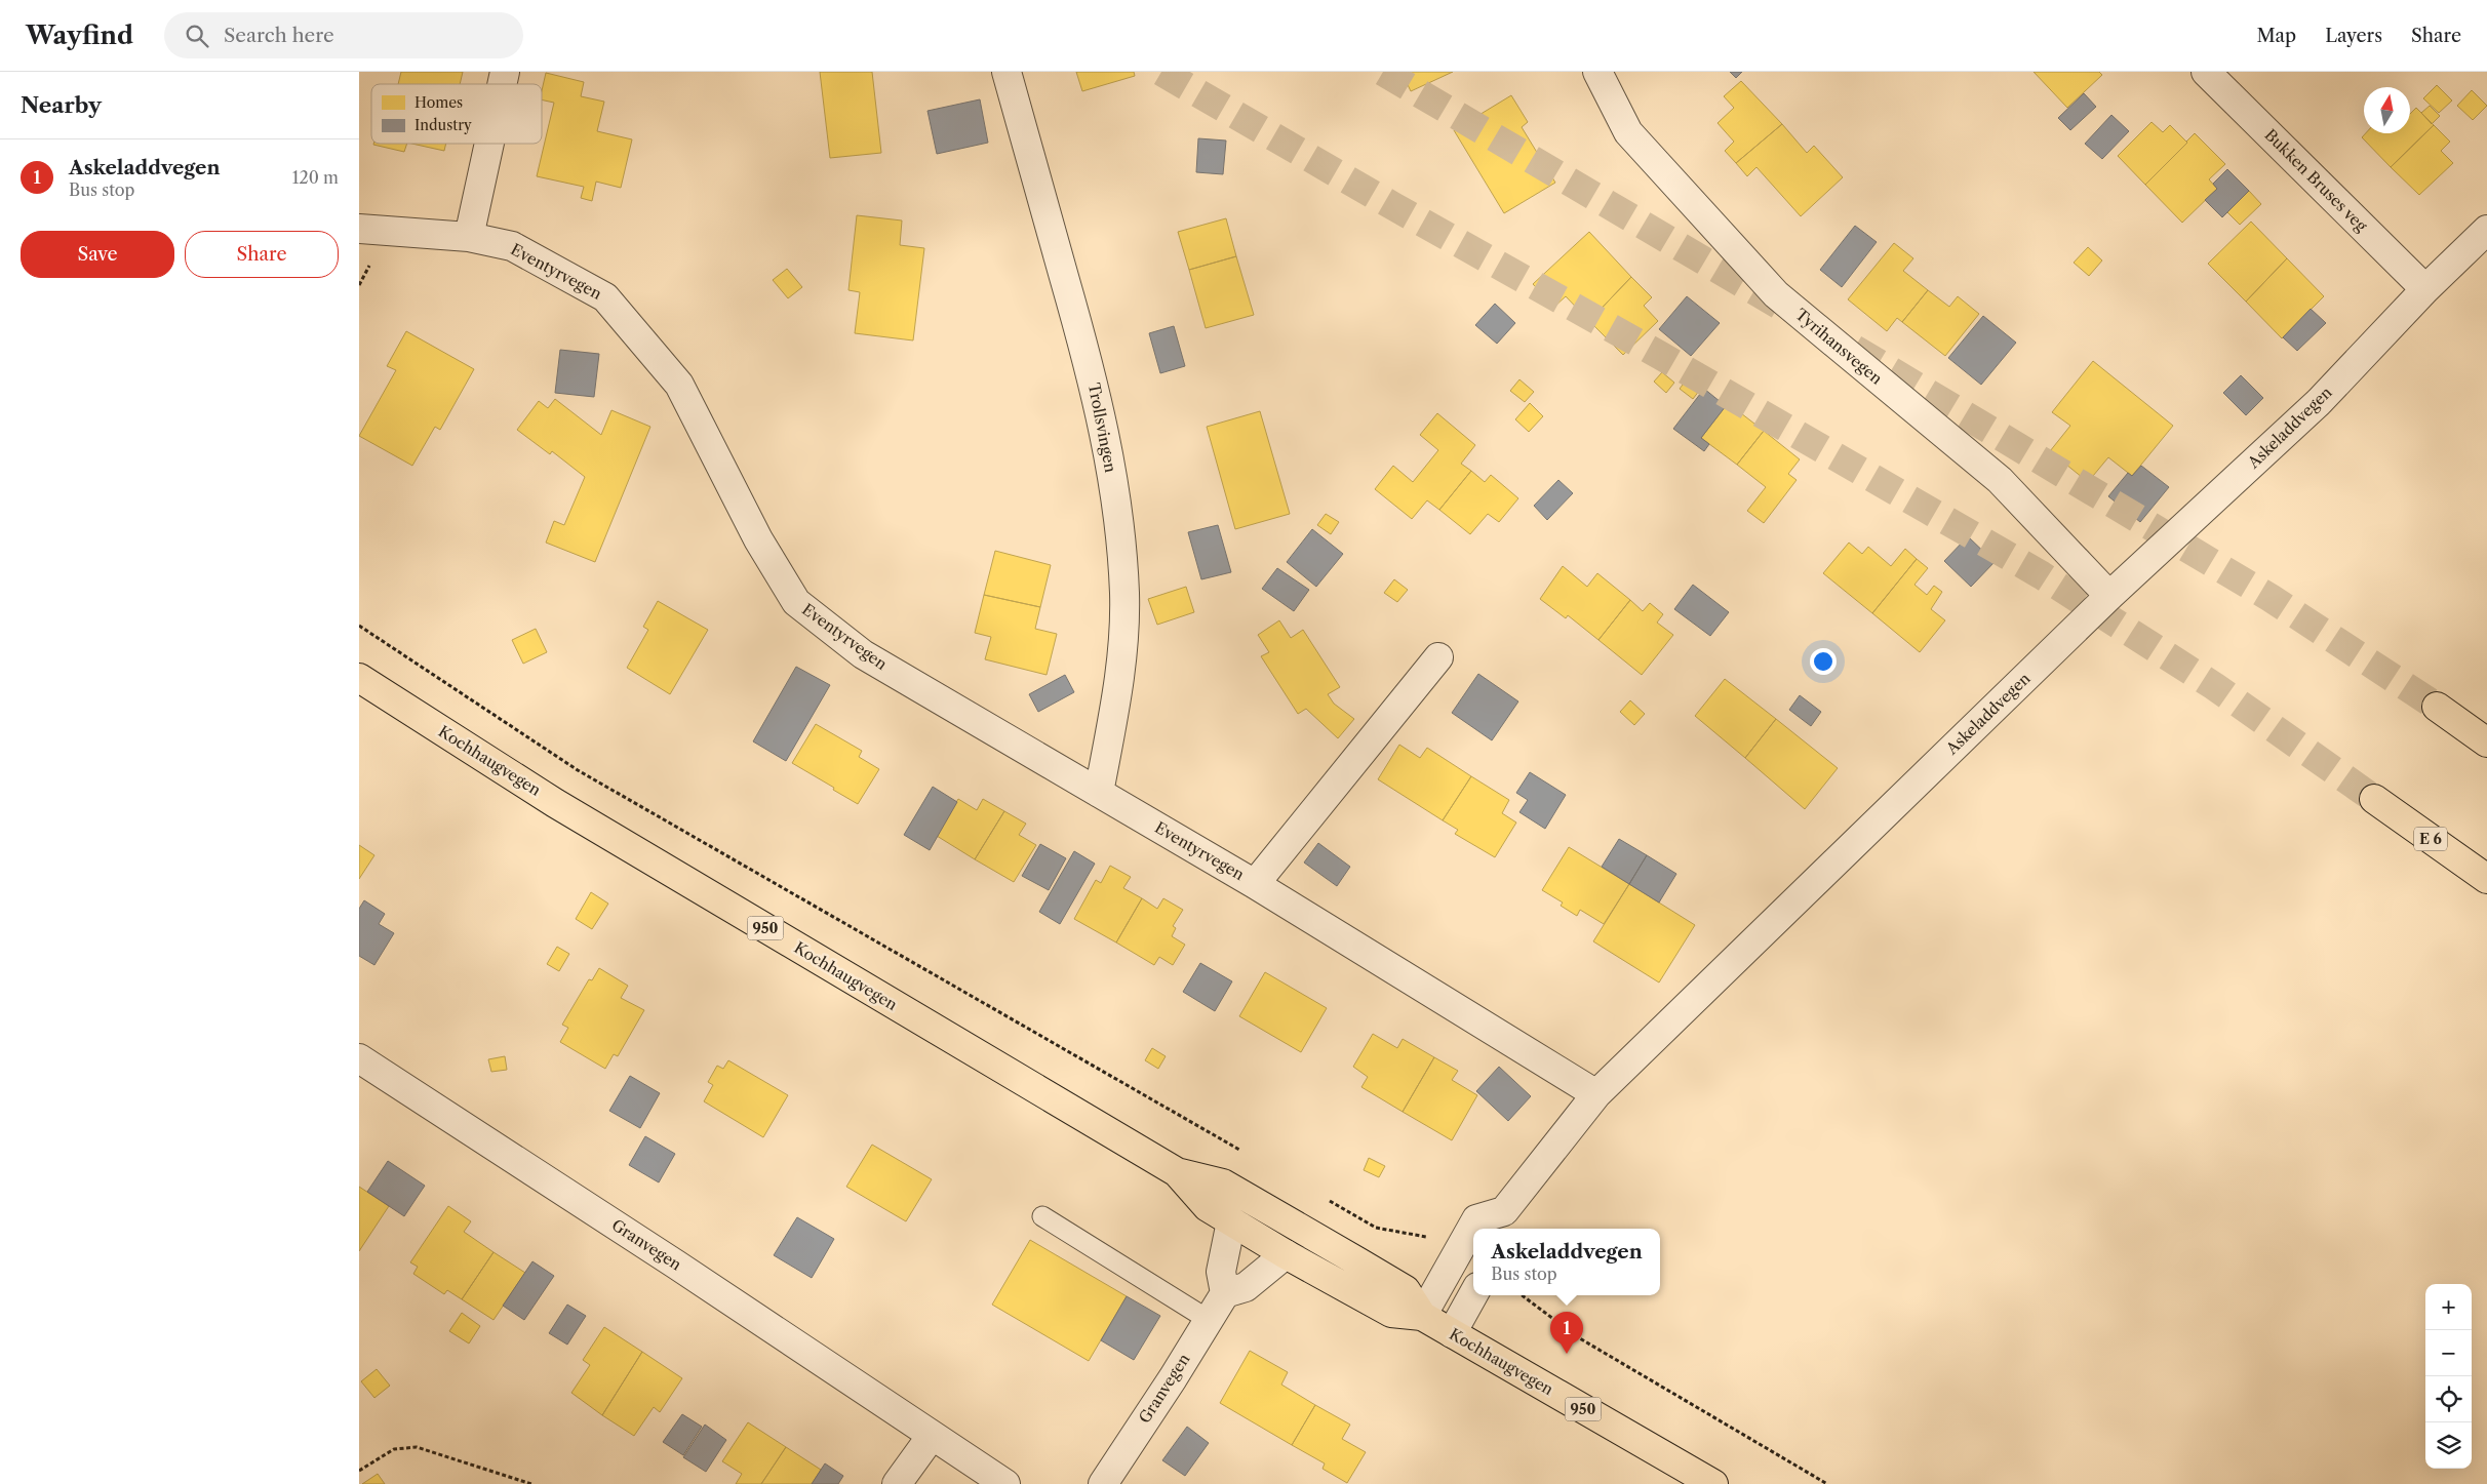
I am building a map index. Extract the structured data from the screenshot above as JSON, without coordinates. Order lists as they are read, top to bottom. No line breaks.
{"streets":{"main road":["Kochhaugvegen","E 6","950"],"street":["Bukken Bruses veg","Eventyrvegen","Tyrihansvegen","Trollsvingen","Askeladdvegen","Granvegen"]},"crossings":[["Bukken Bruses veg","Askeladdvegen"],["Eventyrvegen","Trollsvingen"],["Eventyrvegen","Askeladdvegen"],["Tyrihansvegen","Askeladdvegen"],["Askeladdvegen","Kochhaugvegen"]],"legend":["Homes","Industry"],"north":"top","page":{"header":"Wayfind","search":"Search here","nav":["Map","Layers","Share"],"heading":"Nearby","list":[{"mark":"1","name":"Askeladdvegen","note":"Bus stop","value":"120 m"}],"buttons":["Save","Share"],"popup":["Askeladdvegen","Bus stop"],"map_buttons":["+","−"],"pins":"1"}}
